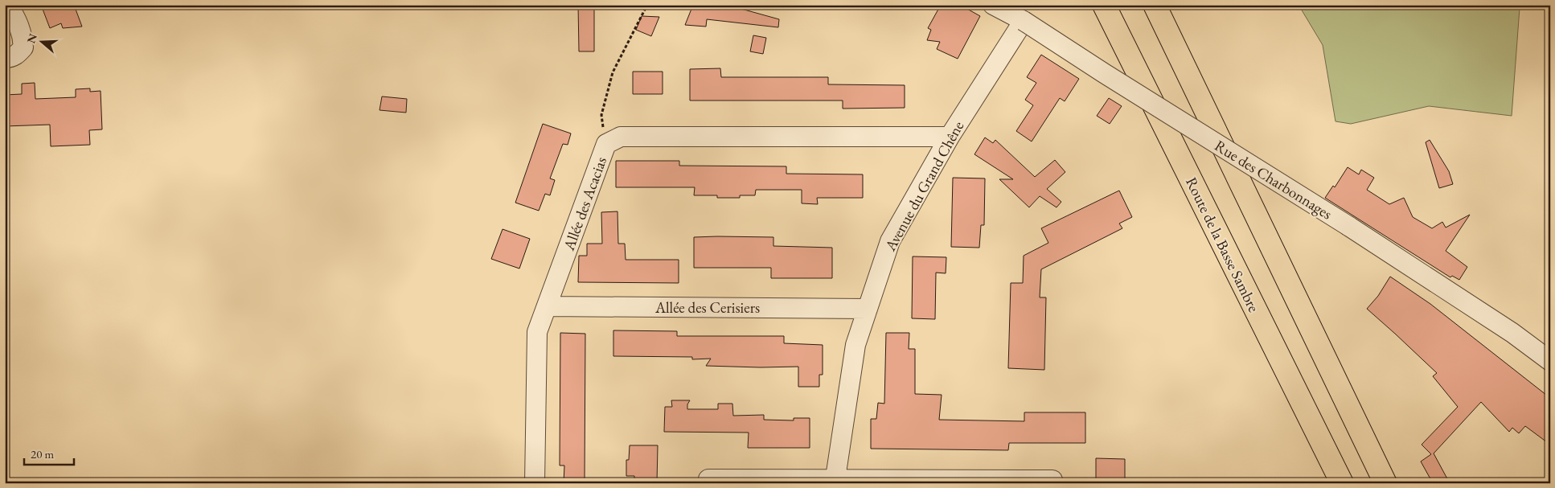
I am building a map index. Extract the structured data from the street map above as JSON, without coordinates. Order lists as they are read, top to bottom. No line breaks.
{"streets":{"highway":["Route de la Basse Sambre"],"street":["Rue des Charbonnages","Avenue du Grand Chêne","Allée des Acacias","Allée des Cerisiers"]},"crossings":[["Rue des Charbonnages","Avenue du Grand Chêne"],["Avenue du Grand Chêne","Allée des Acacias"],["Avenue du Grand Chêne","Allée des Cerisiers"],["Allée des Acacias","Allée des Cerisiers"]],"scale_bar":"20 m","north":"left"}
